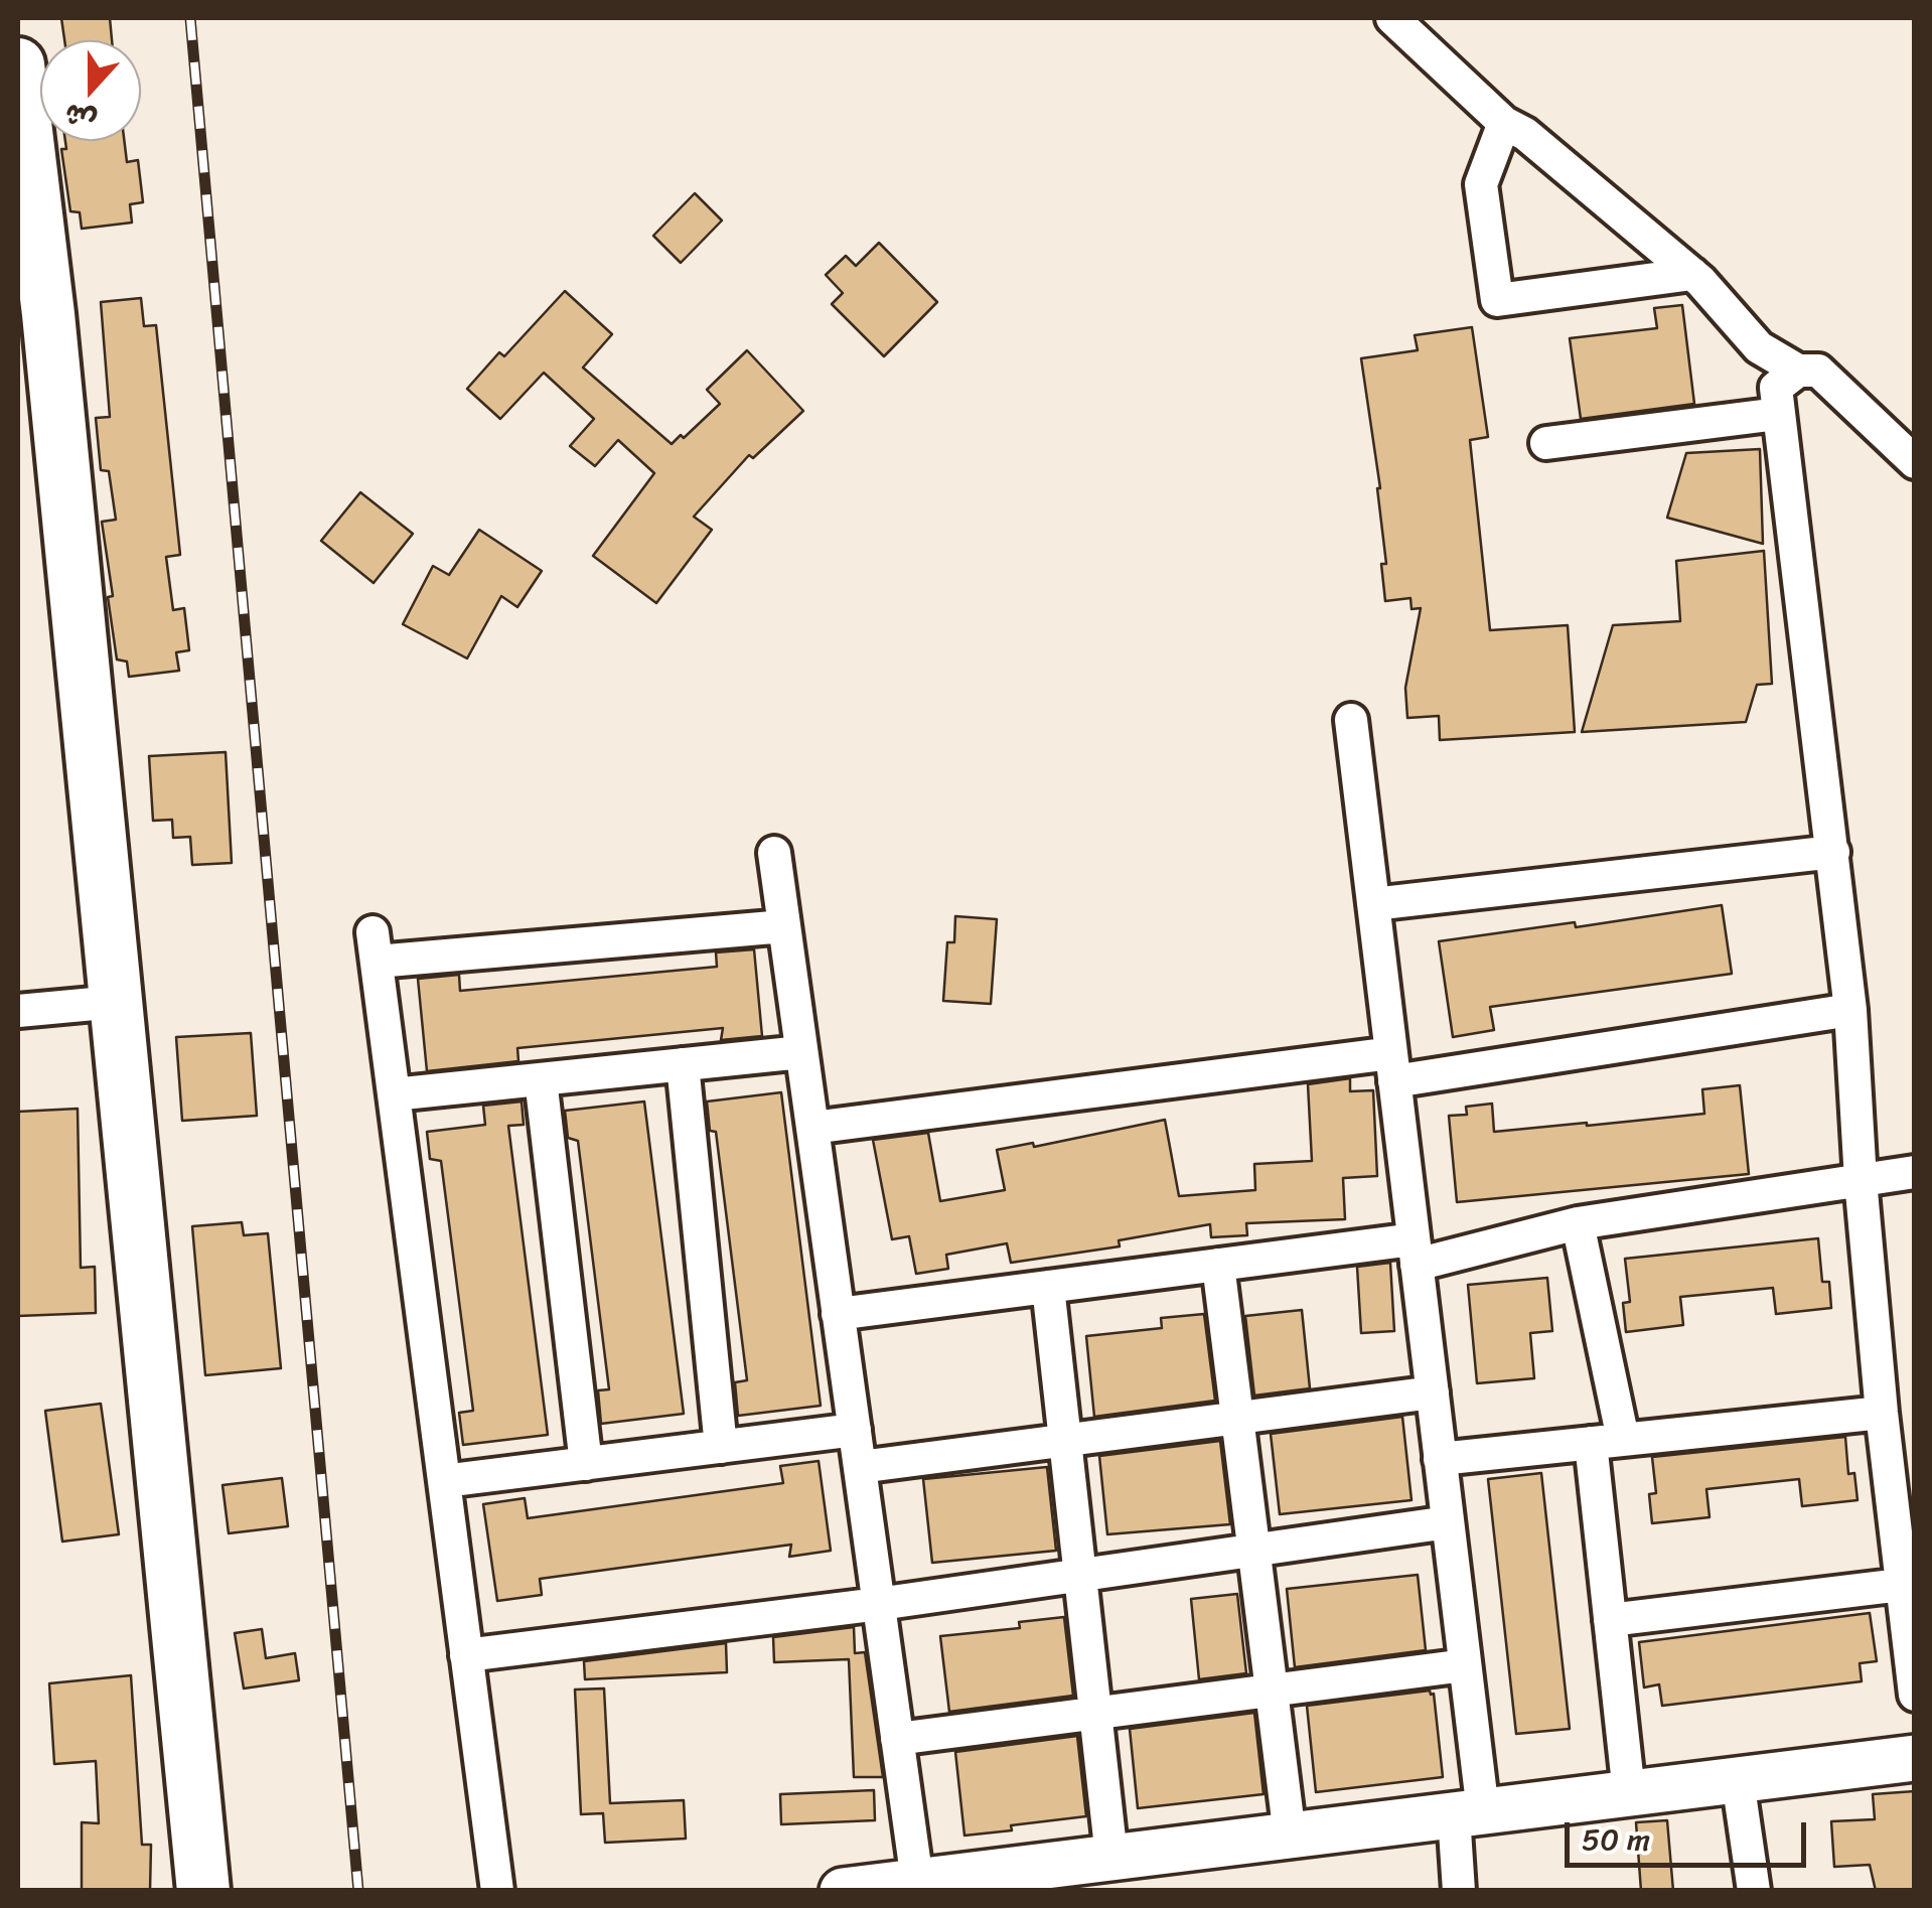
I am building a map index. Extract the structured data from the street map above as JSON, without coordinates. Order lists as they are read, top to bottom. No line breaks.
{"scale_bar":"50 m","north":"bottom"}
